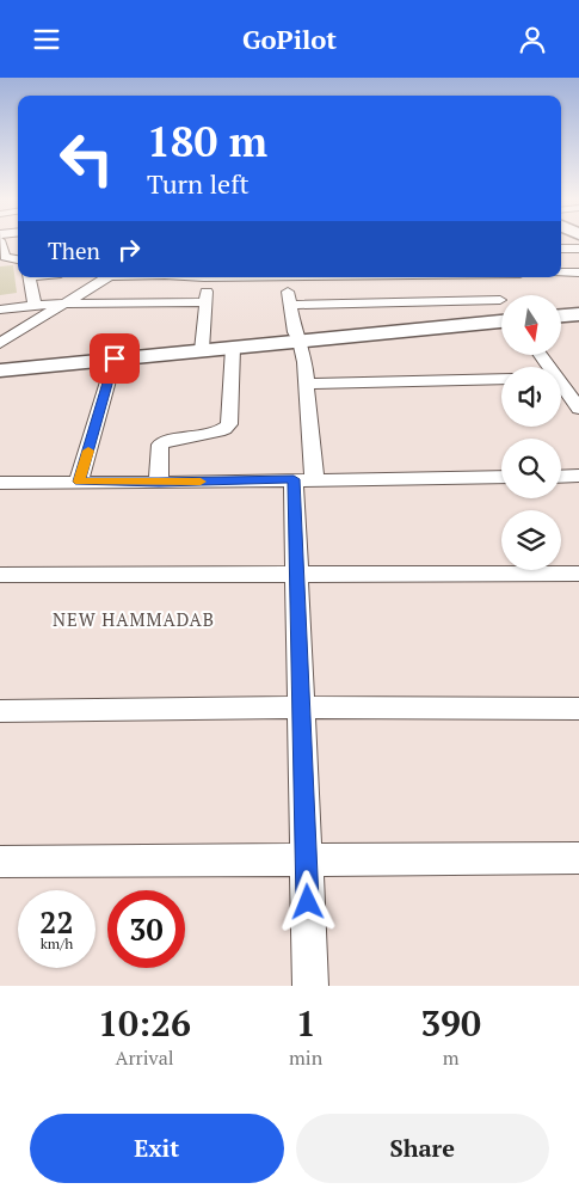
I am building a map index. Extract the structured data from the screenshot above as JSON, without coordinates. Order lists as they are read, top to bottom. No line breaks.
{"districts":["NEW HAMMADAB"],"north":"bottom","page":{"header":"GoPilot","turn":["180 m","Turn left"],"then":"Then","speed":"22 km/h","limit":"30","eta":["10:26","Arrival","1","min","390","m"],"buttons":["Exit","Share"]}}
